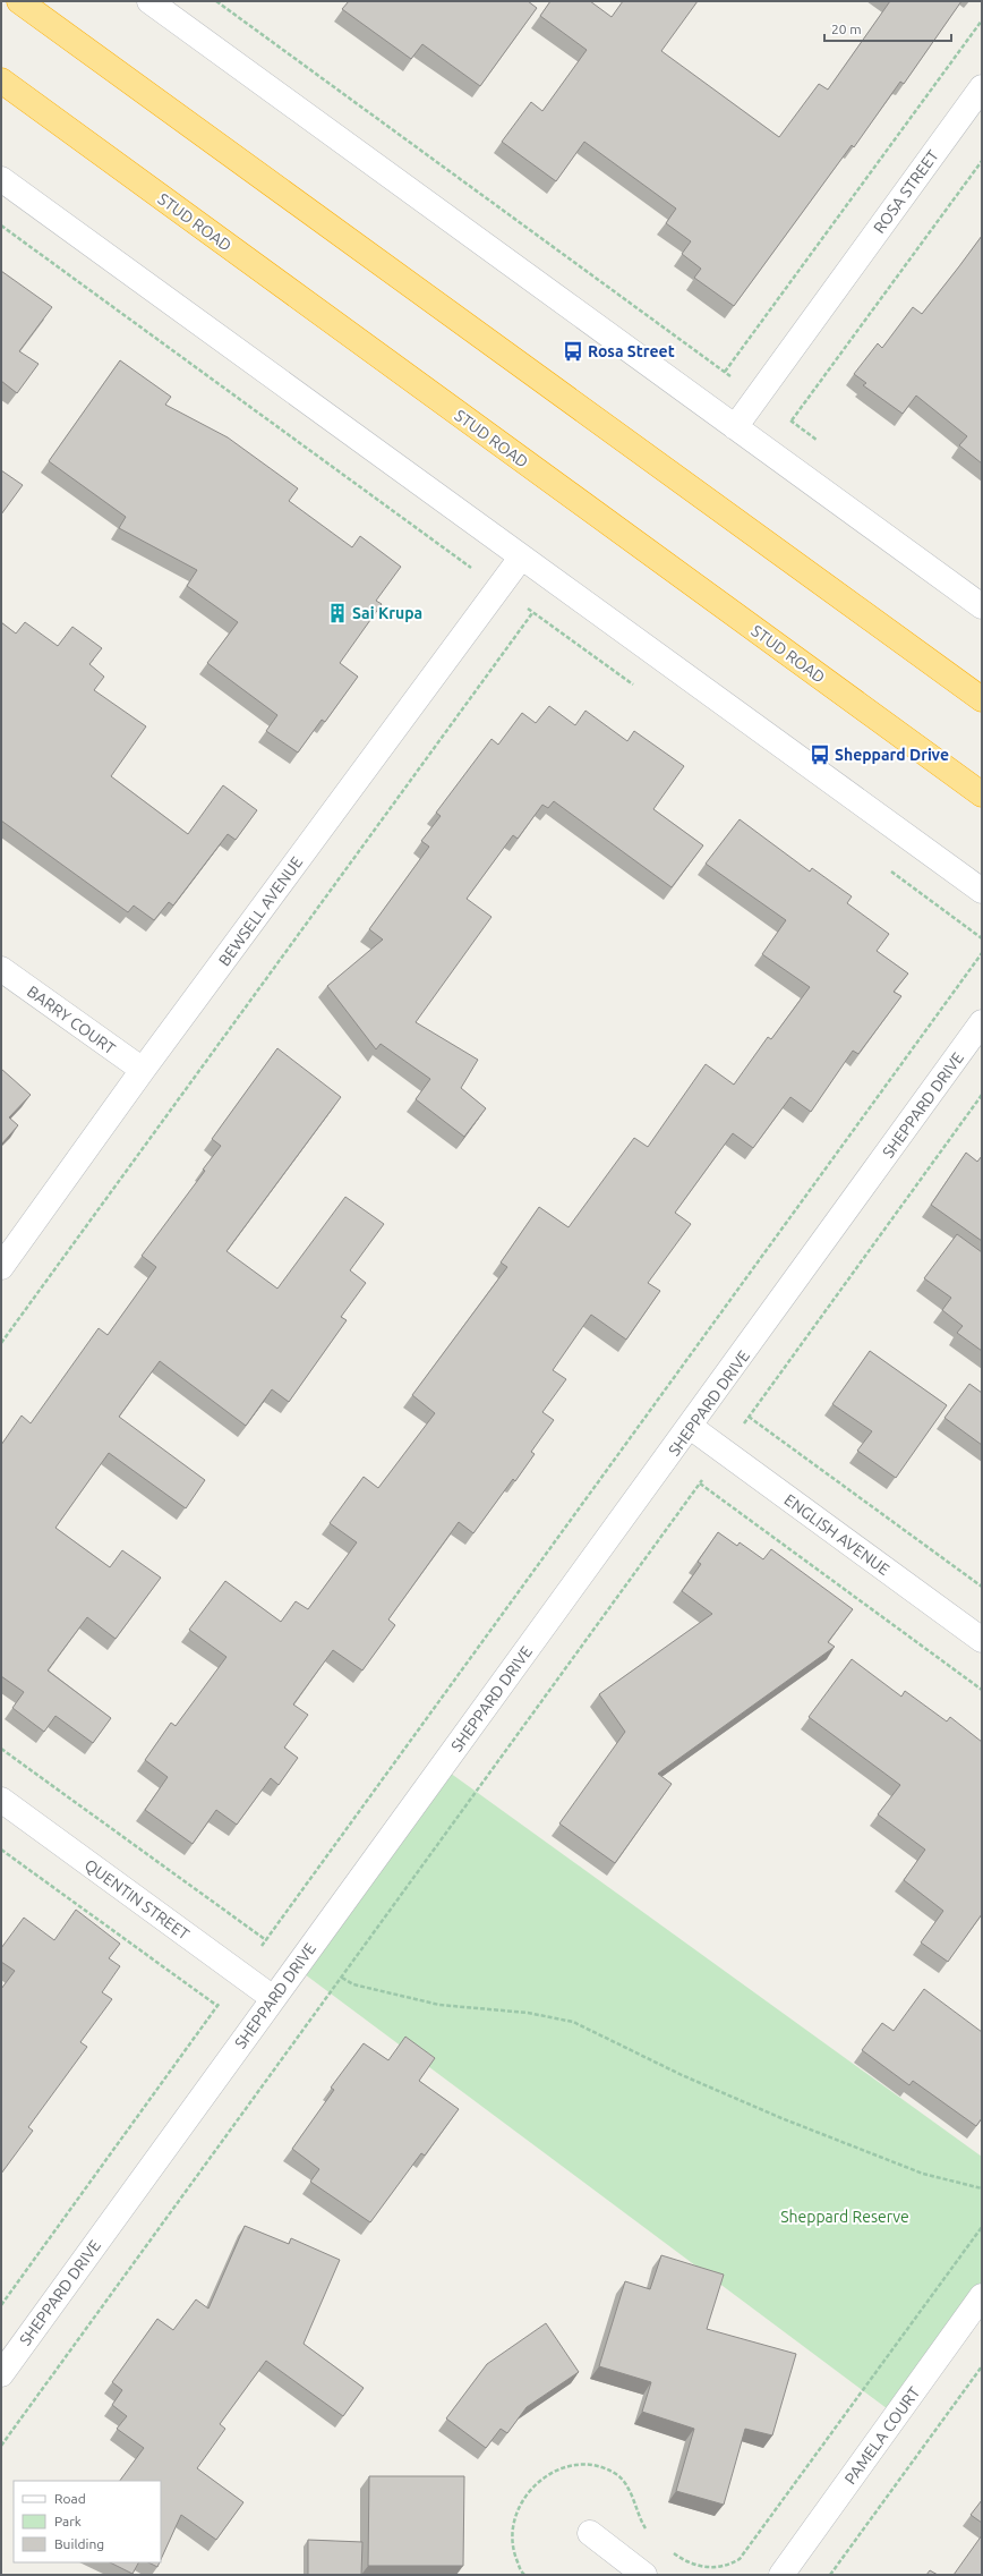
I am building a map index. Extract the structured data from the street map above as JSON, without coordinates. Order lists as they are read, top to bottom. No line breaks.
{"streets":{"highway":["STUD ROAD"],"street":["ROSA STREET","BEWSELL AVENUE","BARRY COURT","SHEPPARD DRIVE","ENGLISH AVENUE","QUENTIN STREET","PAMELA COURT"]},"crossings":[["BEWSELL AVENUE","BARRY COURT"],["SHEPPARD DRIVE","ENGLISH AVENUE"],["SHEPPARD DRIVE","QUENTIN STREET"]],"parks":["Sheppard Reserve"],"places":{"bus stop":["Rosa Street","Sheppard Drive"],"building":["Sai Krupa"]},"legend":["Road","Park","Building"],"scale_bar":"20 m"}
